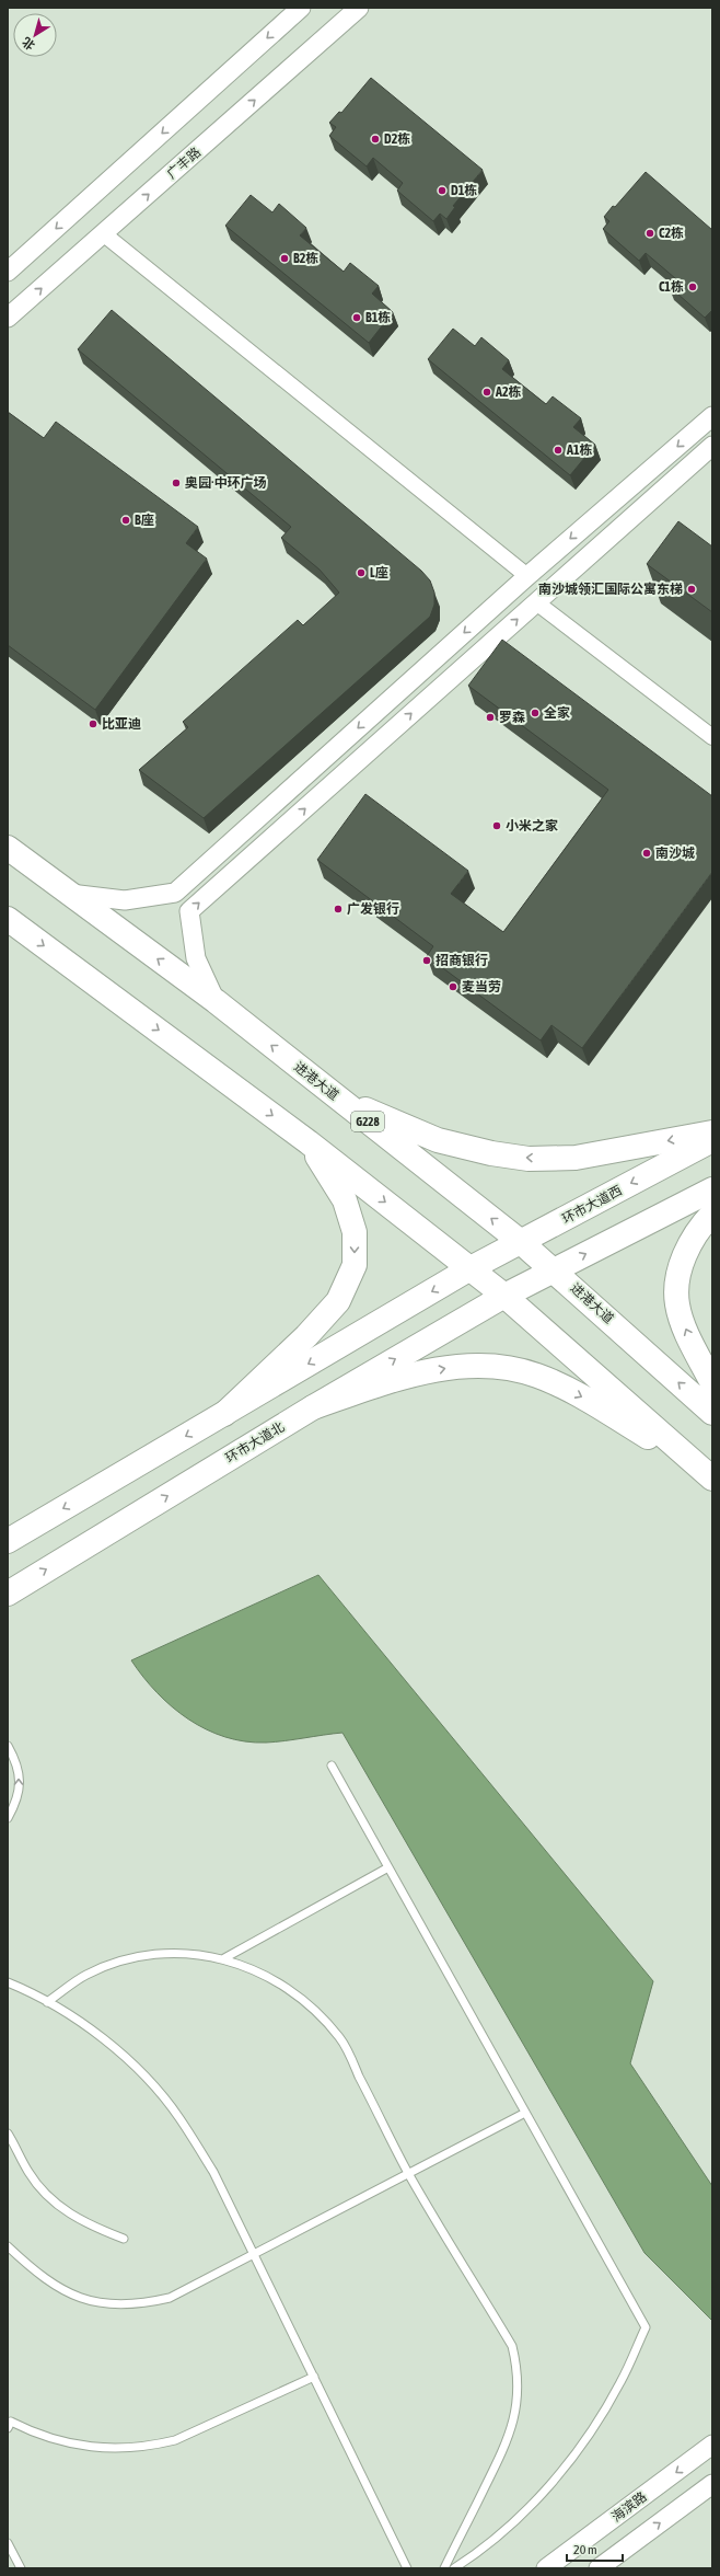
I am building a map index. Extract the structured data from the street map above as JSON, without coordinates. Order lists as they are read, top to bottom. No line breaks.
{"streets":{"main road":["进港大道","G228","环市大道西","环市大道北"],"street":["广丰路","海滨路"]},"crossings":[["进港大道","环市大道西"]],"places":["D2栋","D1栋","C2栋","B2栋","C1栋","B1栋","A2栋","A1栋","奥园·中环广场","B座","L座","南沙城领汇国际公寓东梯","全家","罗森","比亚迪","小米之家","南沙城","广发银行","招商银行","麦当劳"],"scale_bar":"20 m","north":"bottom left"}
